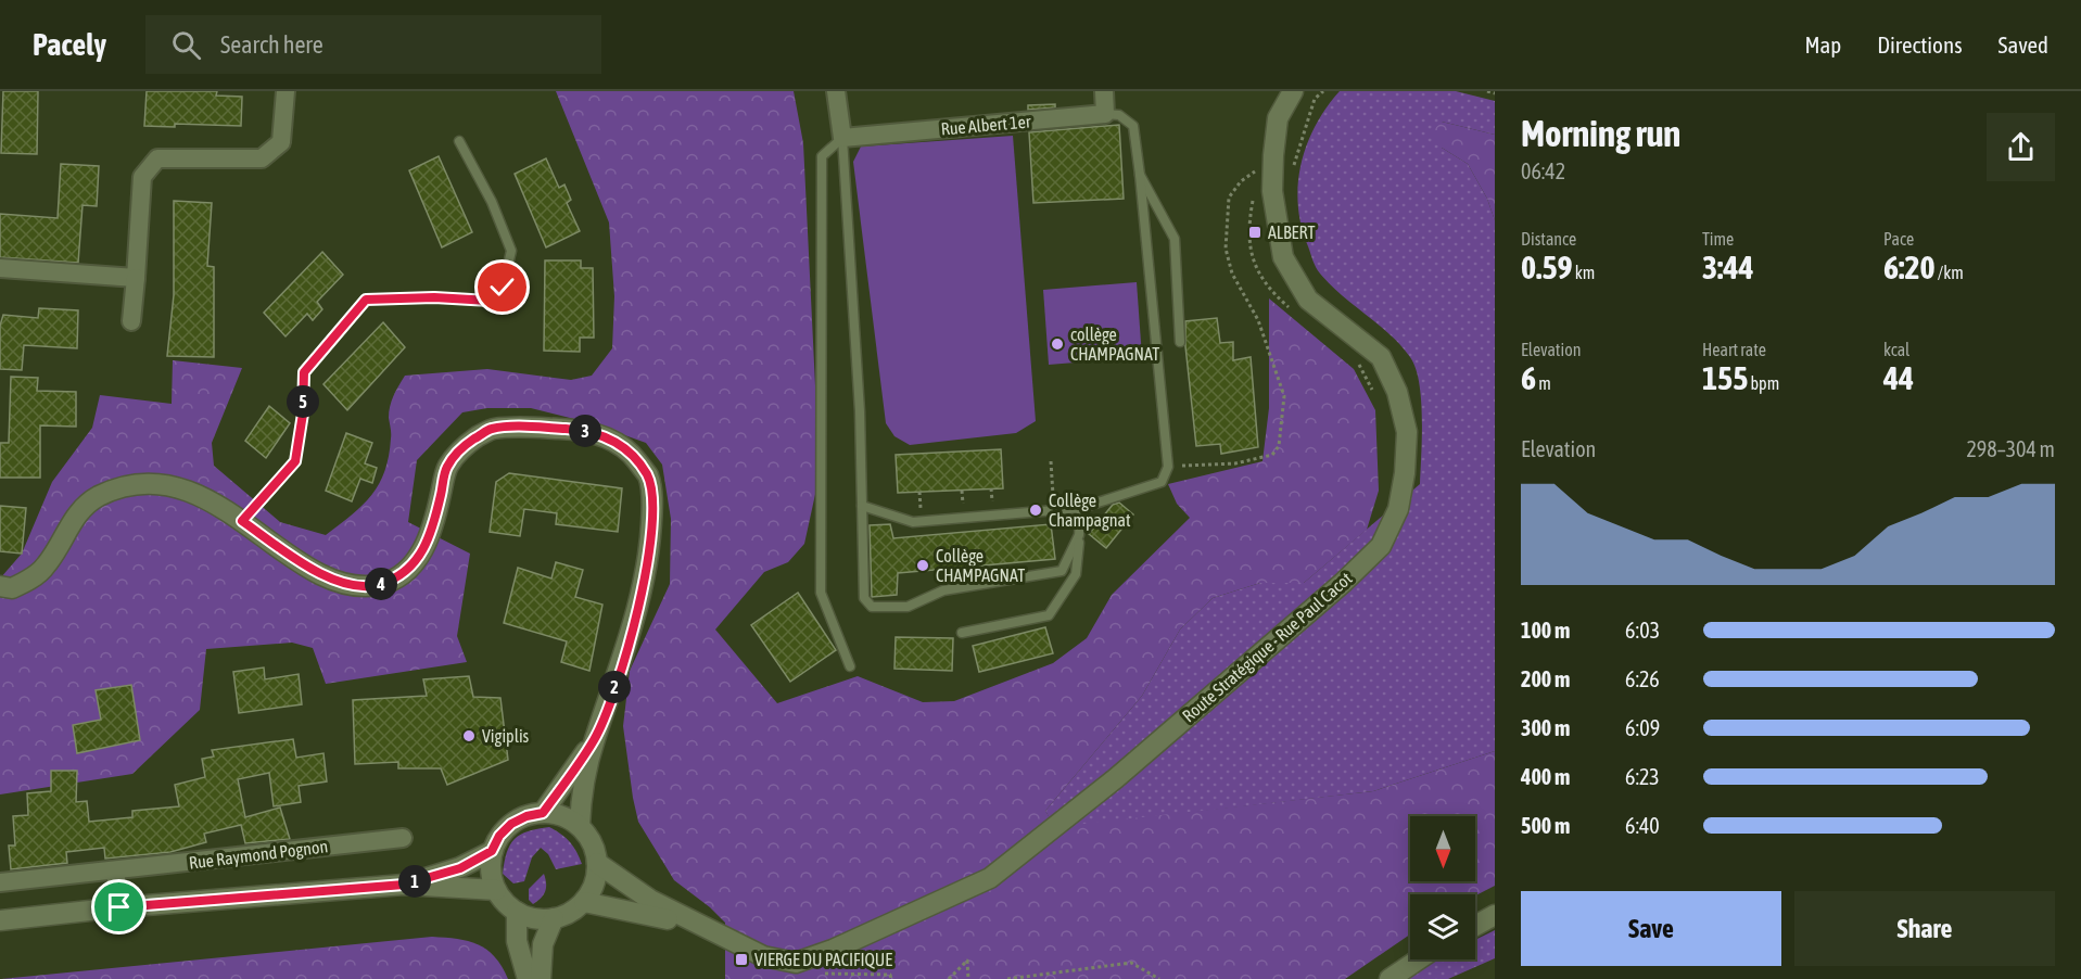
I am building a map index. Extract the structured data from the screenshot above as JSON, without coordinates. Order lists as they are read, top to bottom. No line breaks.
{"streets":{"street":["Rue Albert 1er","Route Stratégique - Rue Paul Cacot","Rue Raymond Pognon"]},"places":{"transit":["ALBERT","VIERGE DU PACIFIQUE"],"other":["collège CHAMPAGNAT","Collège Champagnat","Collège CHAMPAGNAT","Vigiplis"]},"north":"bottom","page":{"header":"Pacely","search":"Search here","nav":["Map","Directions","Saved"],"heading":["Morning run","06:42"],"stats":[["Distance","0.59 km"],["Time","3:44"],["Pace","6:20 /km"],["Elevation","6 m"],["Heart rate","155 bpm"],["kcal","44"]],"pins":["5","3","4","2","1"],"chart":["Elevation","298–304 m"],"list":[{"name":"100 m","note":"6:03"},{"name":"200 m","note":"6:26"},{"name":"300 m","note":"6:09"},{"name":"400 m","note":"6:23"},{"name":"500 m","note":"6:40"}],"buttons":["Save","Share"]}}
